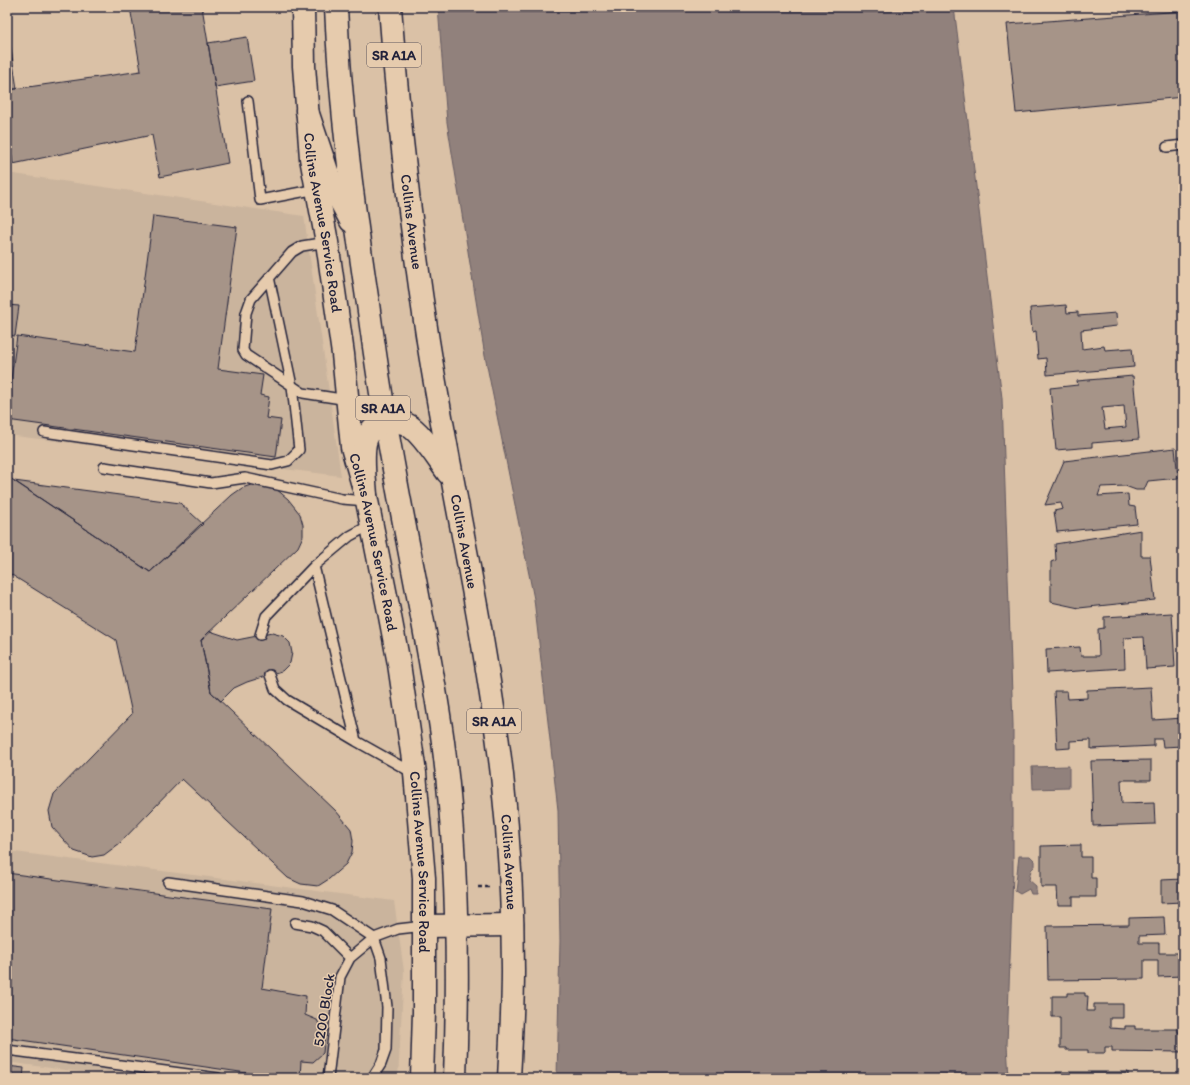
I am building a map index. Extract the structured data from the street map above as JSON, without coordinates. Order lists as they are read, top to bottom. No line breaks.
{"streets":{"main road":["SR A1A","Collins Avenue Service Road","Collins Avenue"],"lane":["5200 Block"]},"crossings":[["Collins Avenue Service Road","5200 Block"]]}
